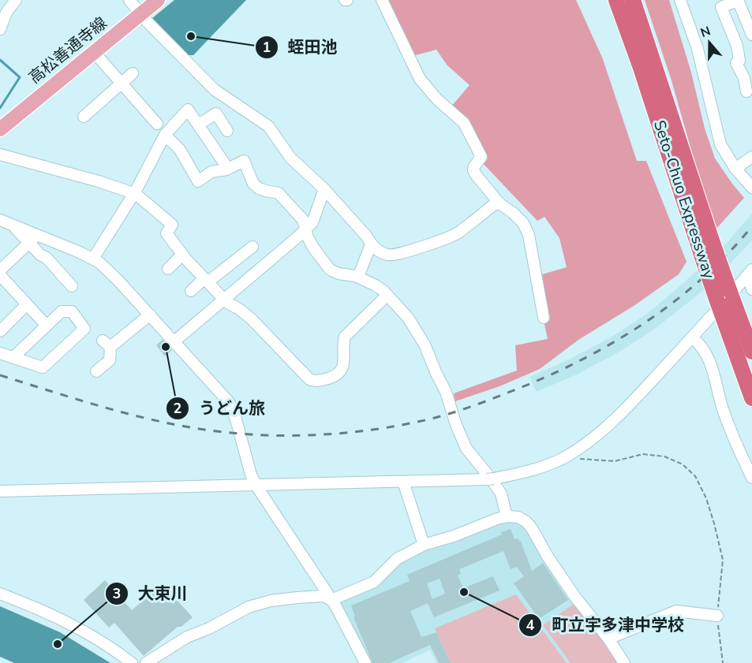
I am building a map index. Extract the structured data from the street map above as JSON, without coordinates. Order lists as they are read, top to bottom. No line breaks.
{"streets":{"highway":["Seto-Chuo Expressway"],"main road":["高松善通寺線"]},"places":["蛭田池","うどん旅","町立宇多津中学校","大束川"],"north":"top"}
